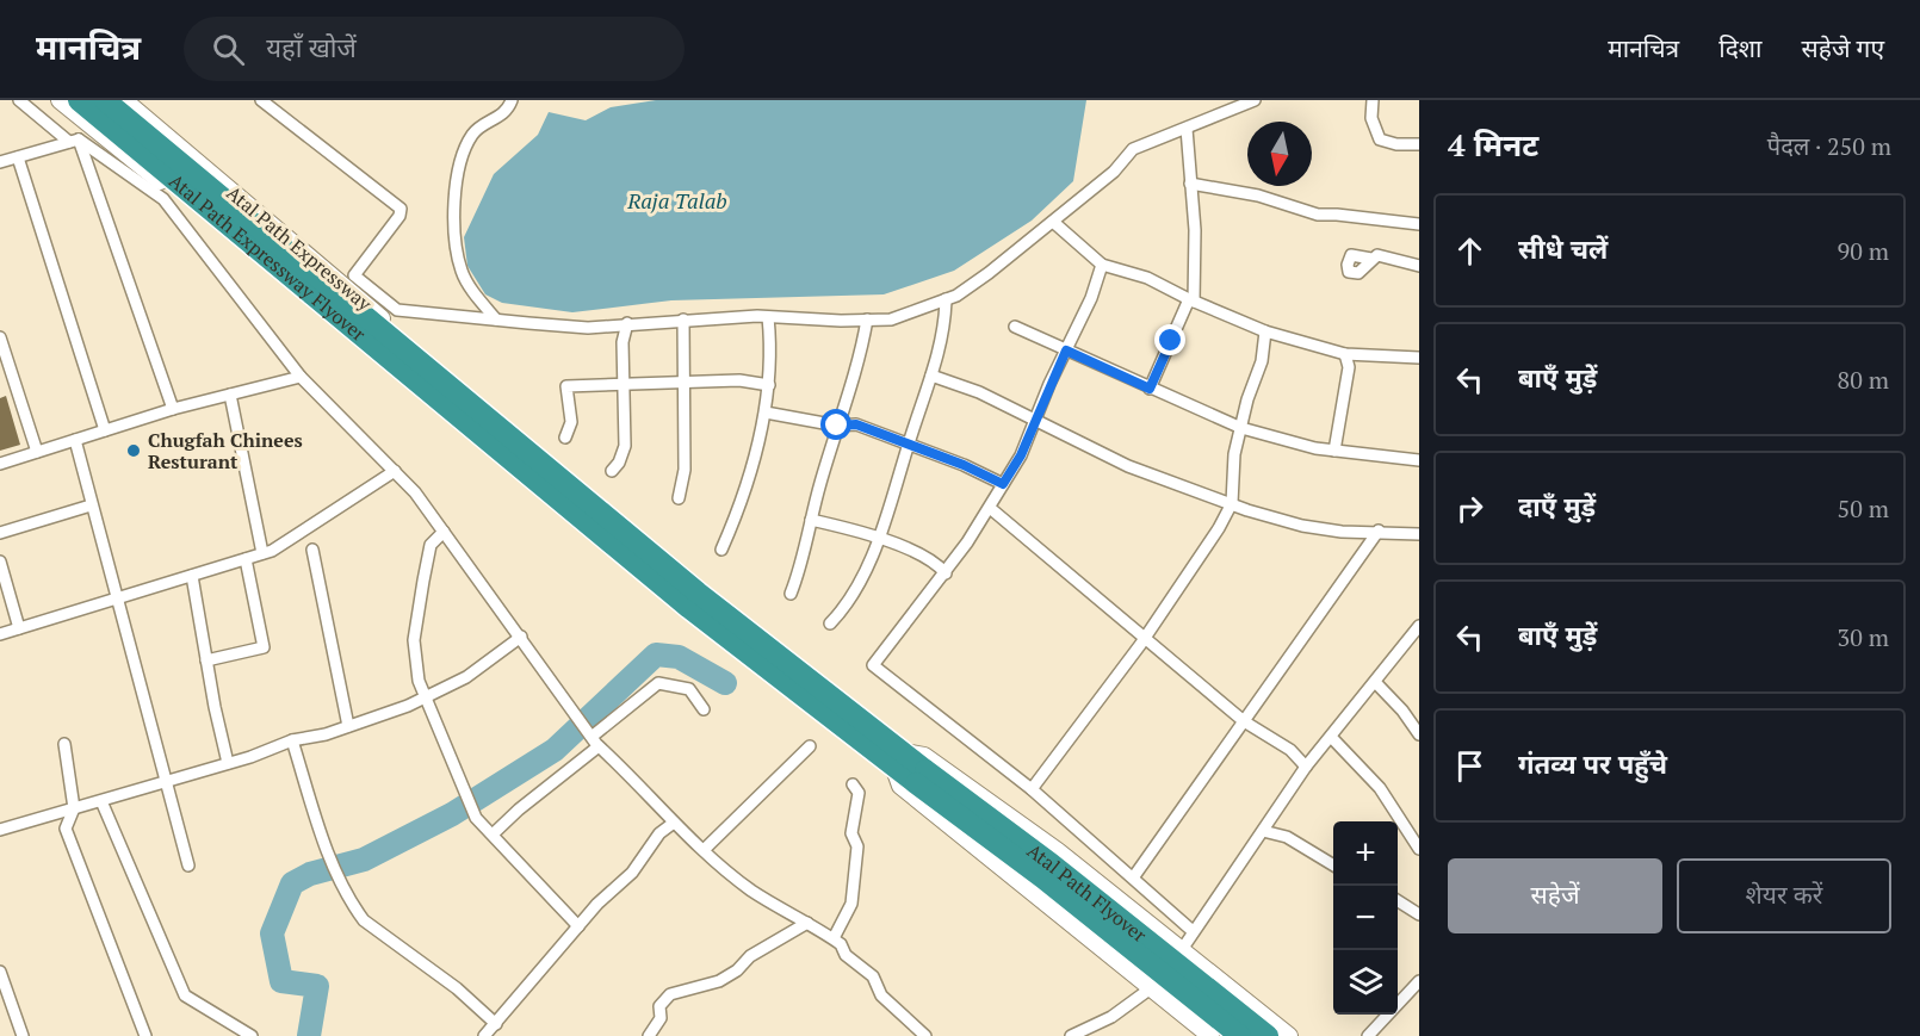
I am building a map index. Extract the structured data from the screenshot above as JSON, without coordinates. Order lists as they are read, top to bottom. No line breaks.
{"streets":{"highway":["Atal Path Expressway Flyover","Atal Path Flyover"],"street":["Atal Path Expressway"]},"crossings":[["Atal Path Expressway","Atal Path Expressway Flyover"],["Atal Path Expressway Flyover","Atal Path Flyover"]],"water":["Raja Talab"],"places":["Chugfah Chinees Resturant"],"north":"bottom","page":{"header":"मानचित्र","search":"यहाँ खोजें","nav":["मानचित्र","दिशा","सहेजे गए"],"heading":["4 मिनट","पैदल · 250 m"],"list":[["सीधे चलें","90 m"],["बाएँ मुड़ें","80 m"],["दाएँ मुड़ें","50 m"],["बाएँ मुड़ें","30 m"],"गंतव्य पर पहुँचे"],"map_buttons":["+","−"],"buttons":["सहेजें","शेयर करें"]}}
